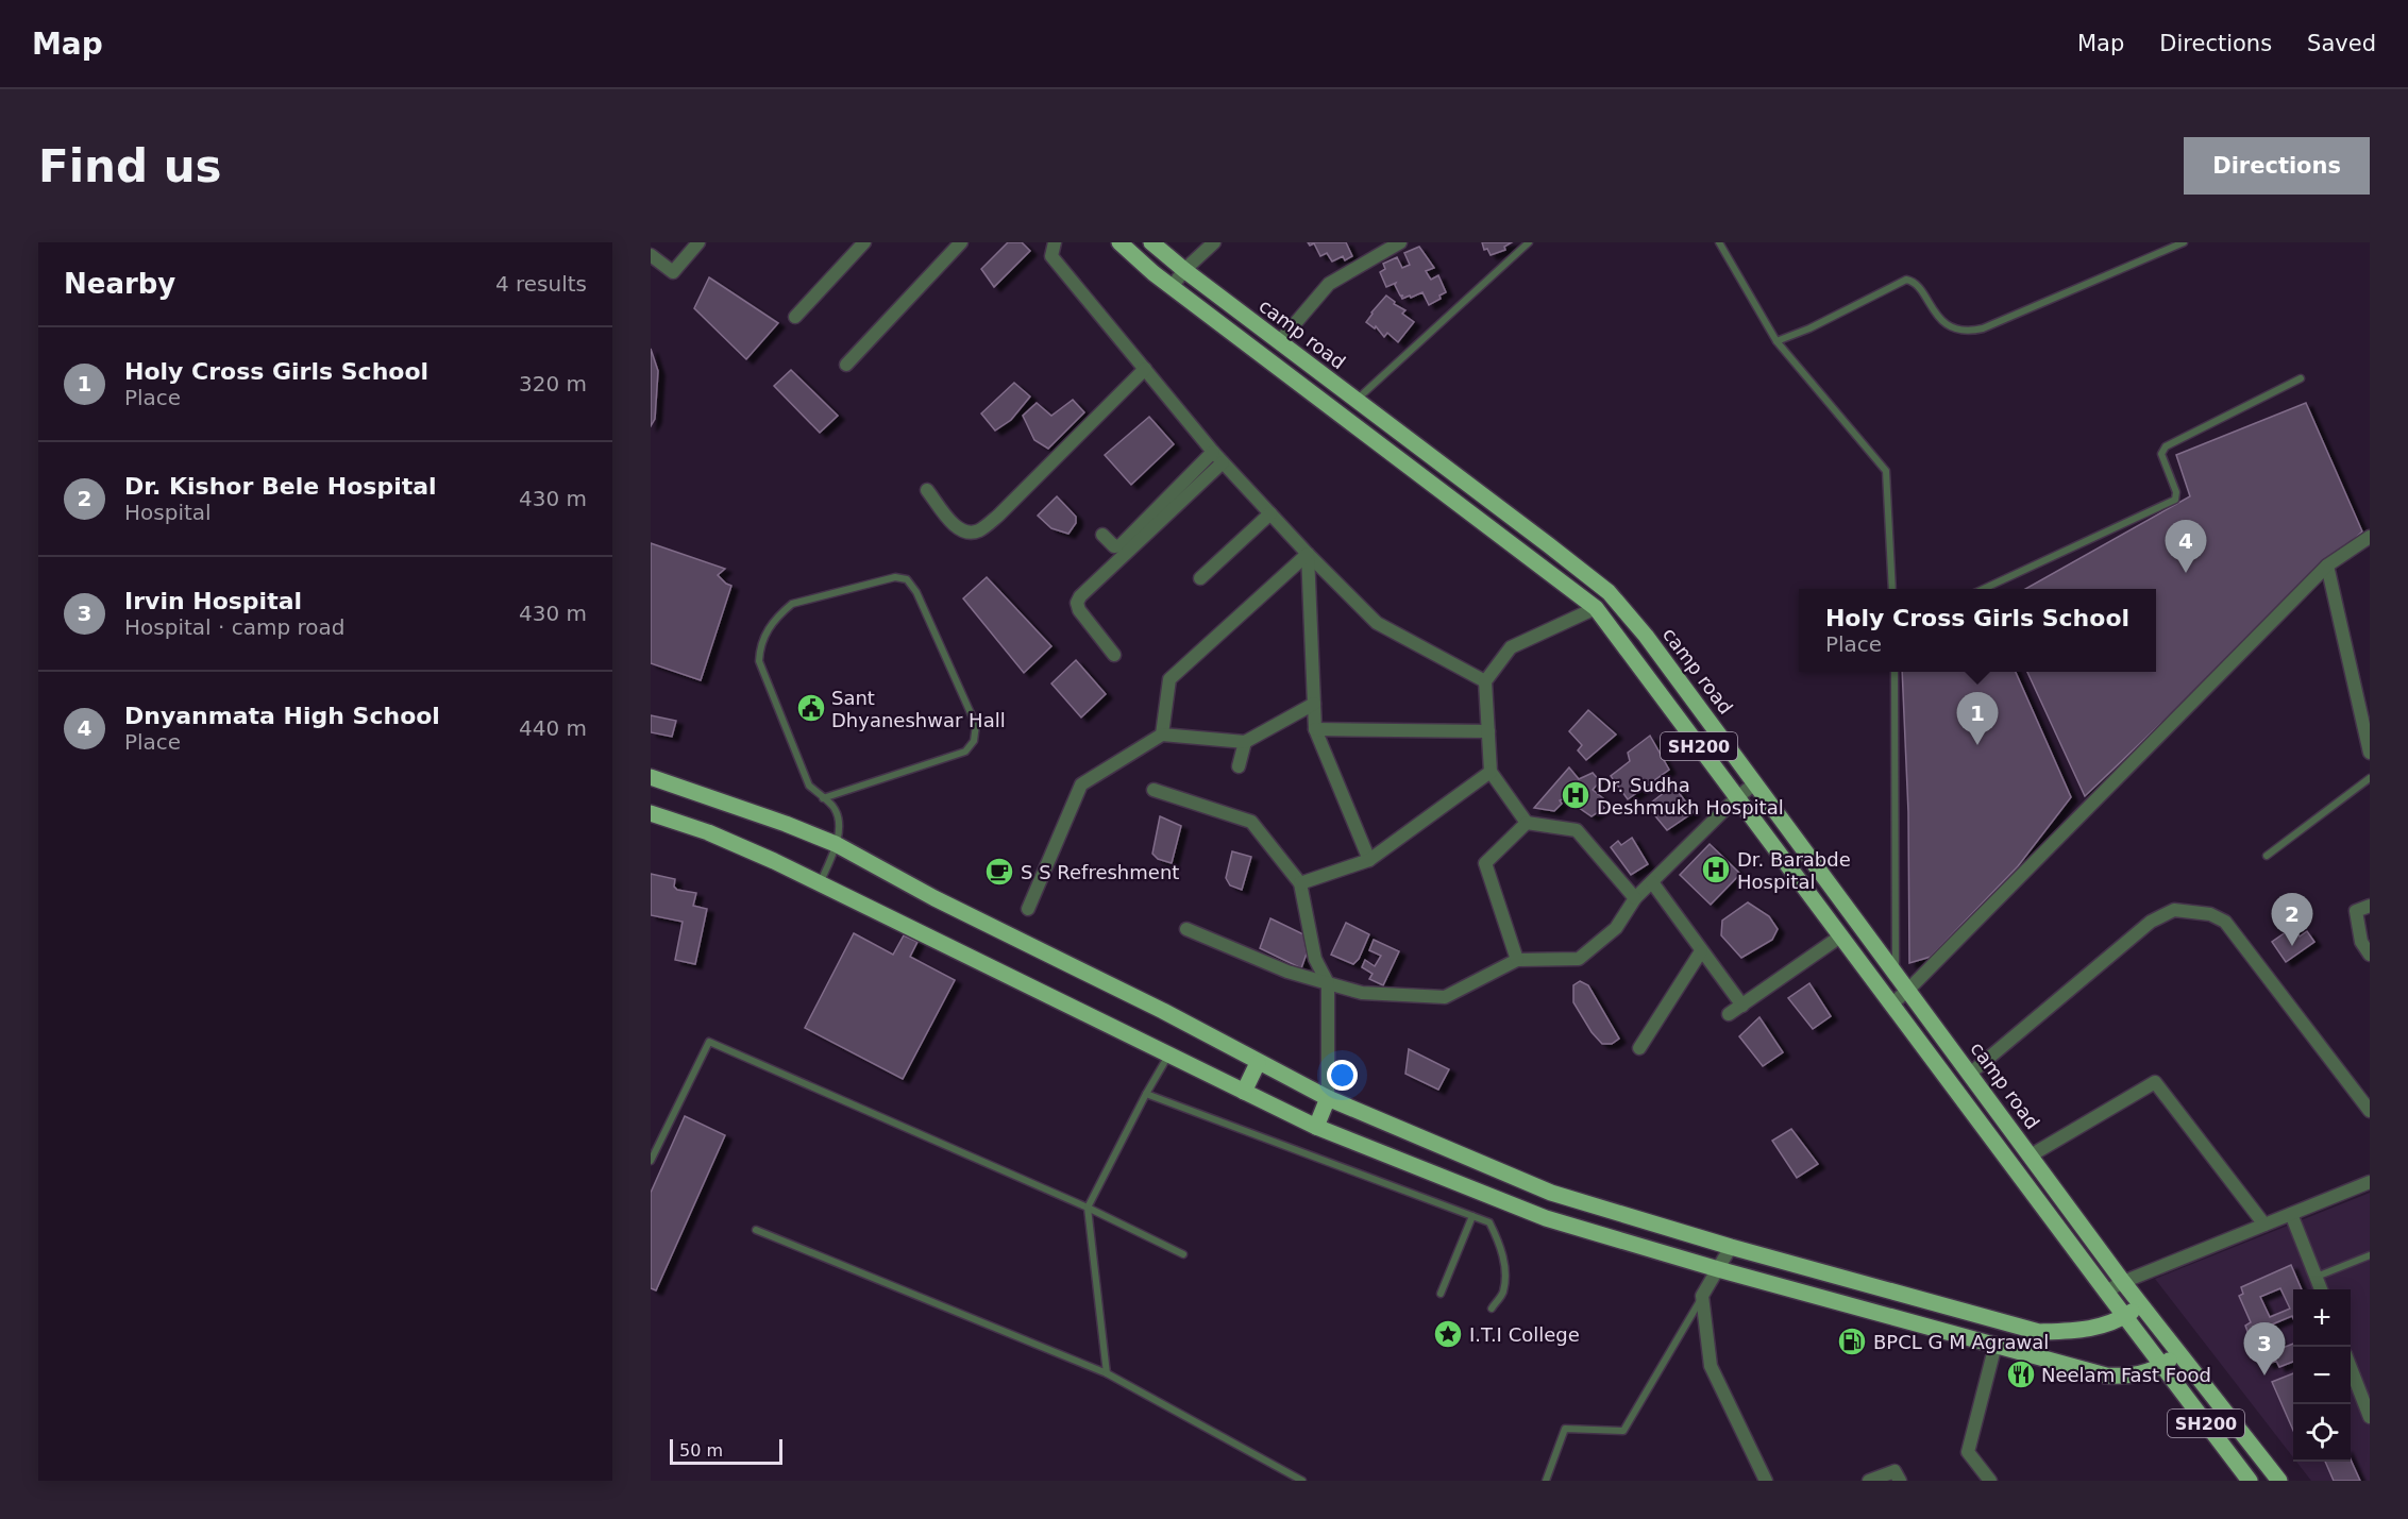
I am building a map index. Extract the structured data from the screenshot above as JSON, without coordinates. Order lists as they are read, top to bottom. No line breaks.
{"streets":{"main road":["camp road","SH200"]},"places":{"public building":["Sant Dhyaneshwar Hall"],"hospital":["Dr. Sudha Deshmukh Hospital","Dr. Barabde Hospital"],"cafe":["S S Refreshment"],"place":["I.T.I College"],"fuel station":["BPCL G M Agrawal"],"restaurant":["Neelam Fast Food"]},"scale_bar":"50 m","page":{"header":"Map","nav":["Map","Directions","Saved"],"buttons":"Directions","title":"Find us","heading":["Nearby","4 results"],"list":[{"mark":"1","name":"Holy Cross Girls School","note":"Place","value":"320 m"},{"mark":"2","name":"Dr. Kishor Bele Hospital","note":"Hospital","value":"430 m"},{"mark":"3","name":"Irvin Hospital","note":"Hospital · camp road","value":"430 m"},{"mark":"4","name":"Dnyanmata High School","note":"Place","value":"440 m"}],"pins":["4","1","2","3"],"popup":["Holy Cross Girls School","Place"],"map_buttons":["+","−"],"scale":"50 m"}}
